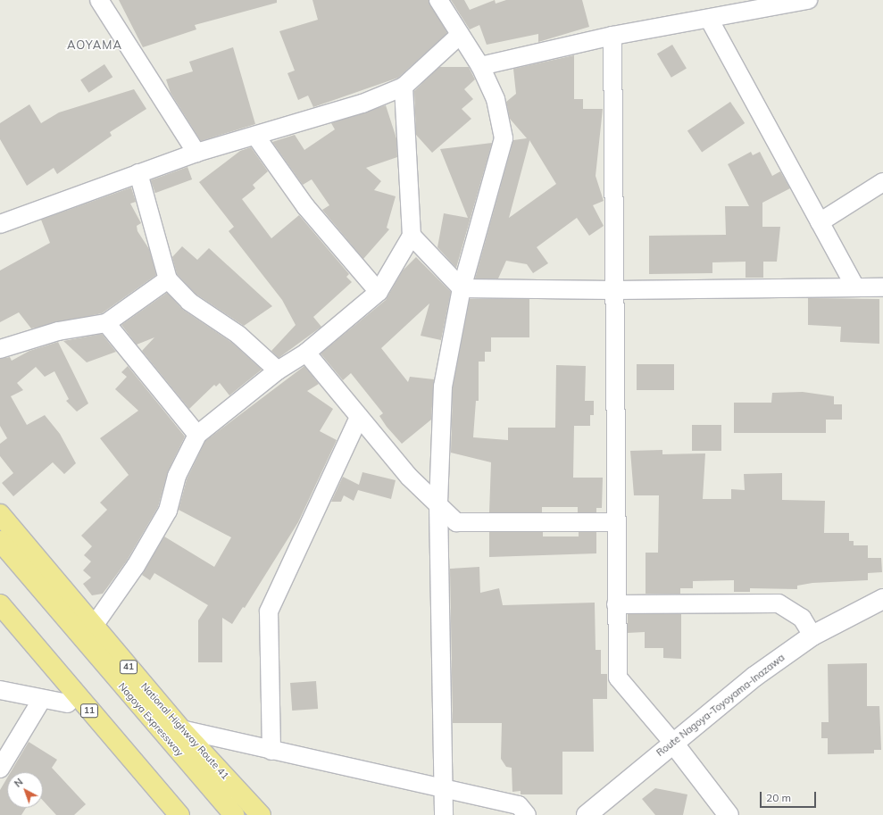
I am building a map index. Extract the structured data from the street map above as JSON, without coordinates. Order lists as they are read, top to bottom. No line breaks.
{"streets":{"highway":["41","11","Nagoya Expressway","National Highway Route 41"],"main road":["Route Nagoya-Toyoyama-Inazawa"]},"districts":["AOYAMA"],"scale_bar":"20 m","north":"top left"}
